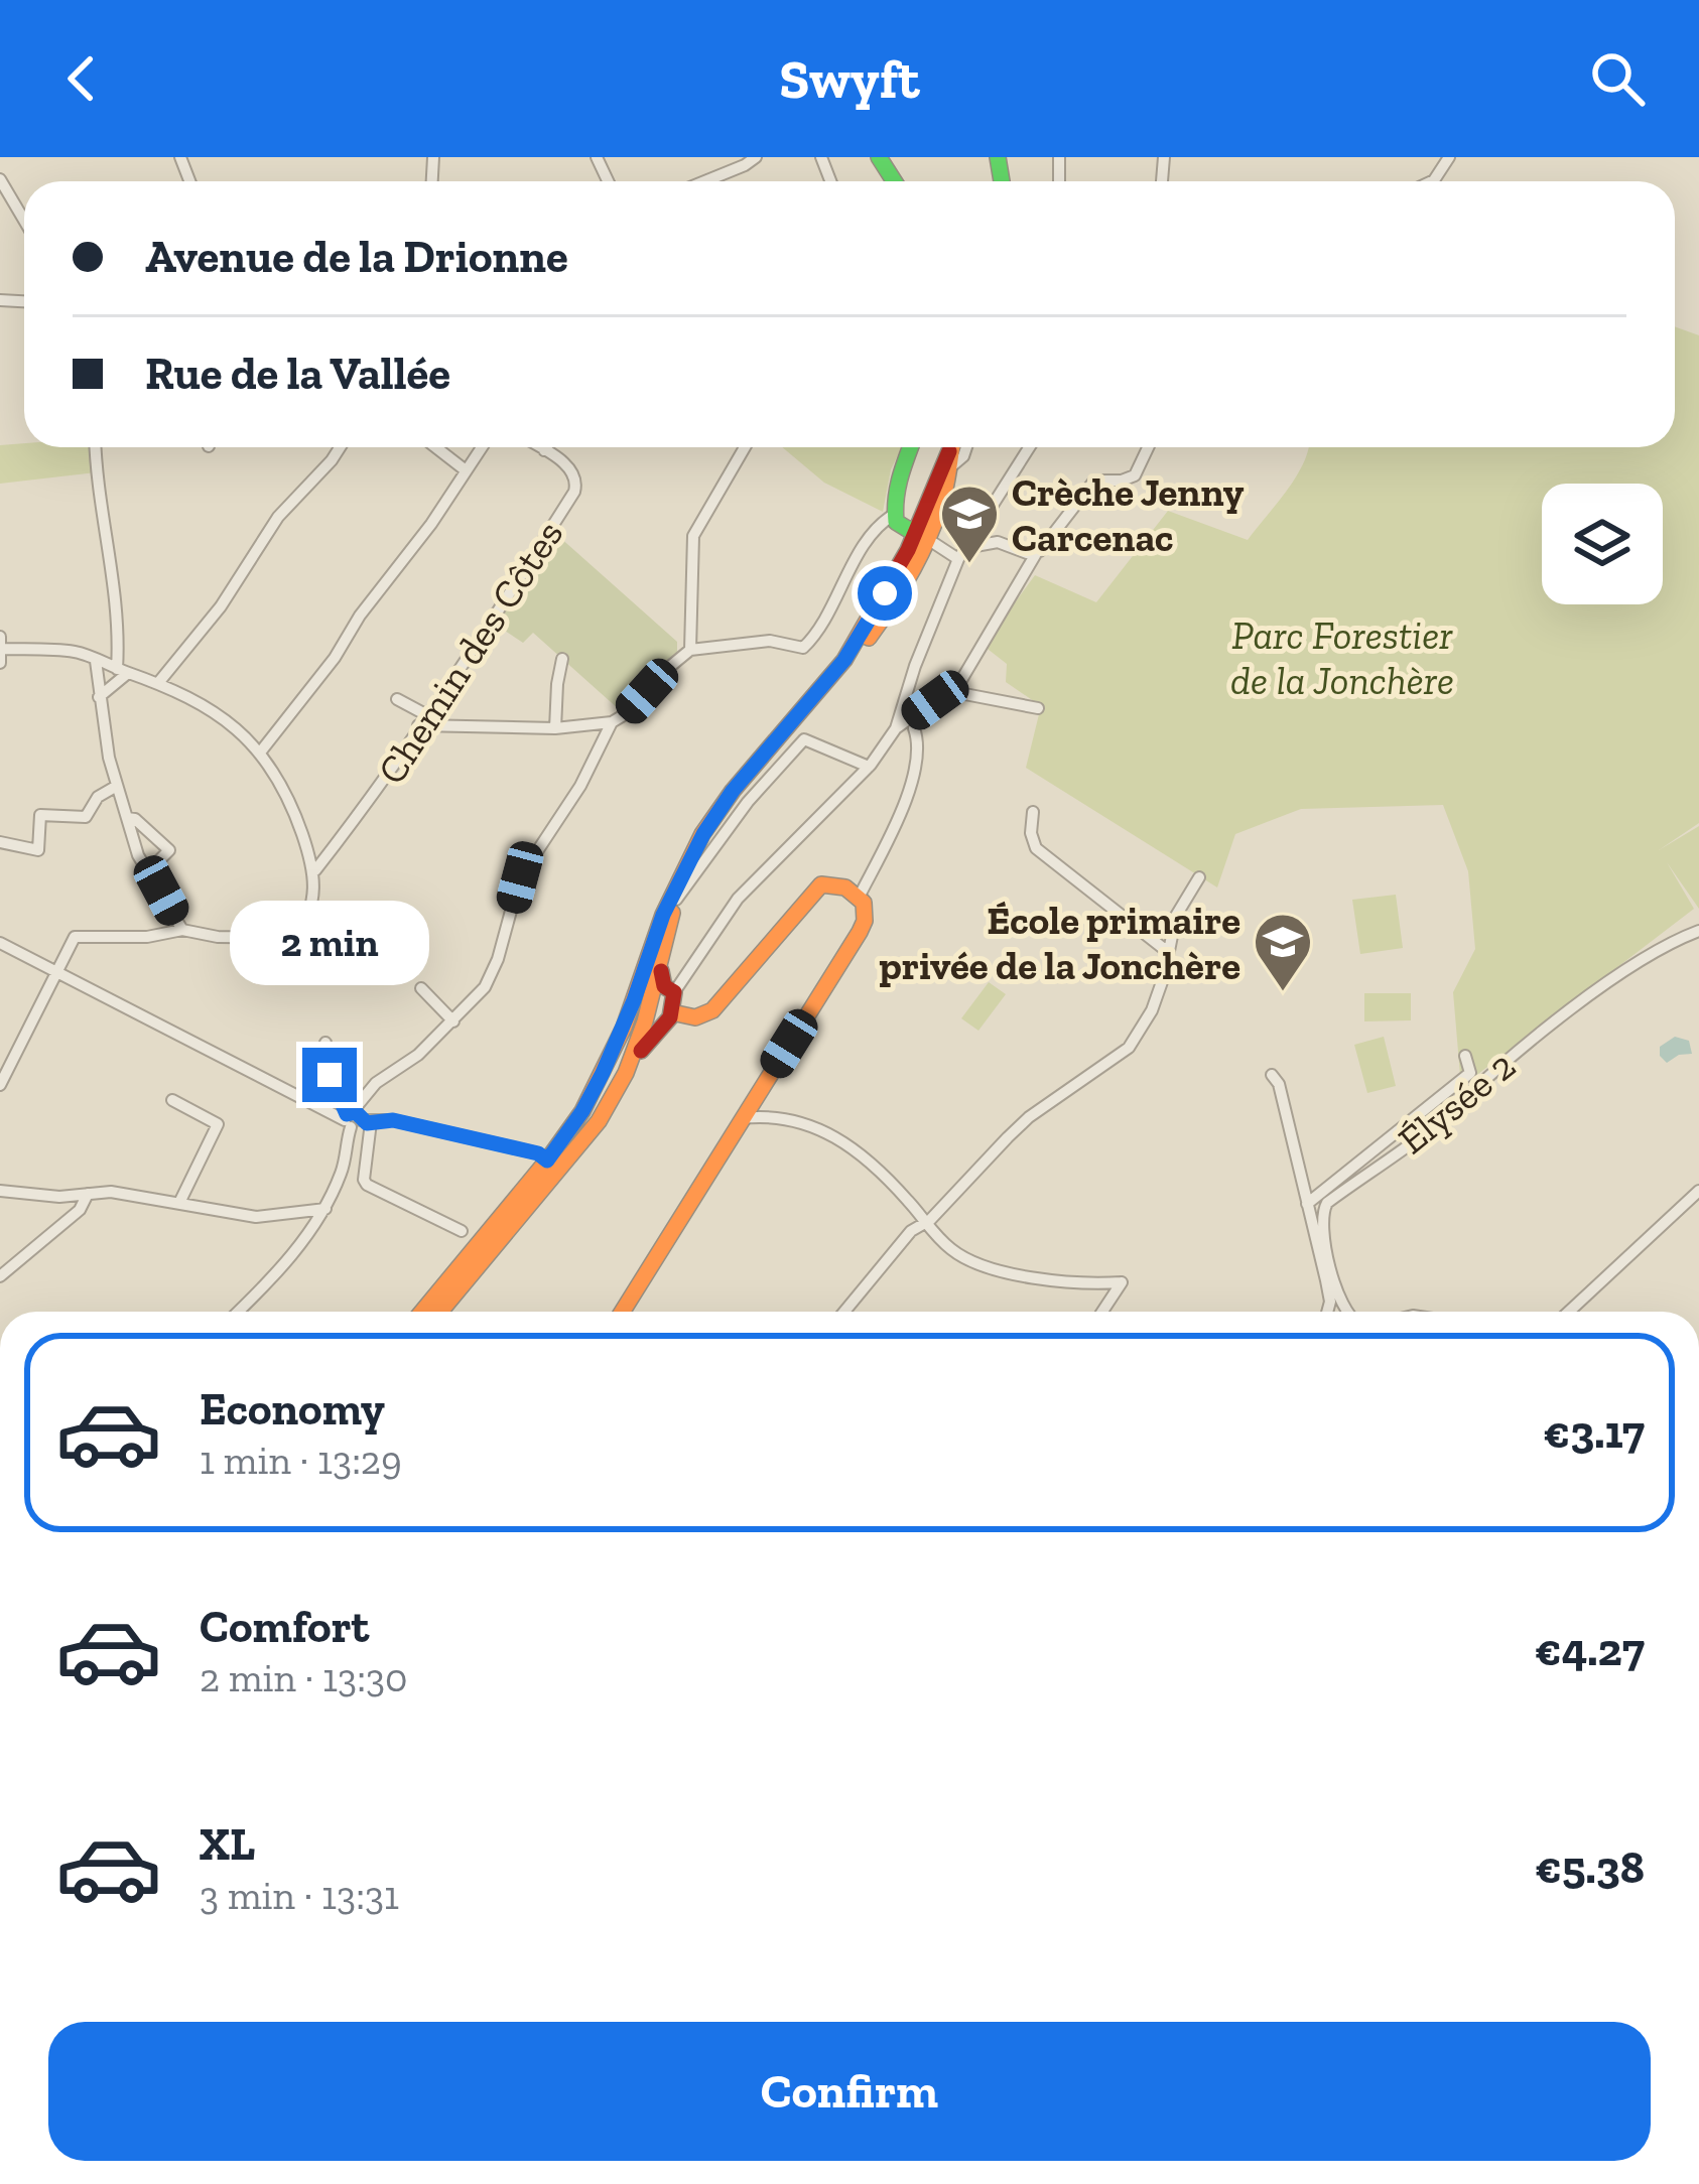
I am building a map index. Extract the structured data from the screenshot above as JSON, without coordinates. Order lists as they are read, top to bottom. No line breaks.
{"streets":{"street":["Chemin des Côtes","Élysée 2"]},"parks":["Parc Forestier de la Jonchère"],"places":{"school or university":["Crèche Jenny Carcenac","École primaire privée de la Jonchère"]},"page":{"header":"Swyft","banner":["Avenue de la Drionne","Rue de la Vallée"],"bubble":"2 min","list":[{"name":"Economy","note":"1 min · 13:29","value":"€3.17"},{"name":"Comfort","note":"2 min · 13:30","value":"€4.27"},{"name":"XL","note":"3 min · 13:31","value":"€5.38"}],"buttons":"Confirm"}}
